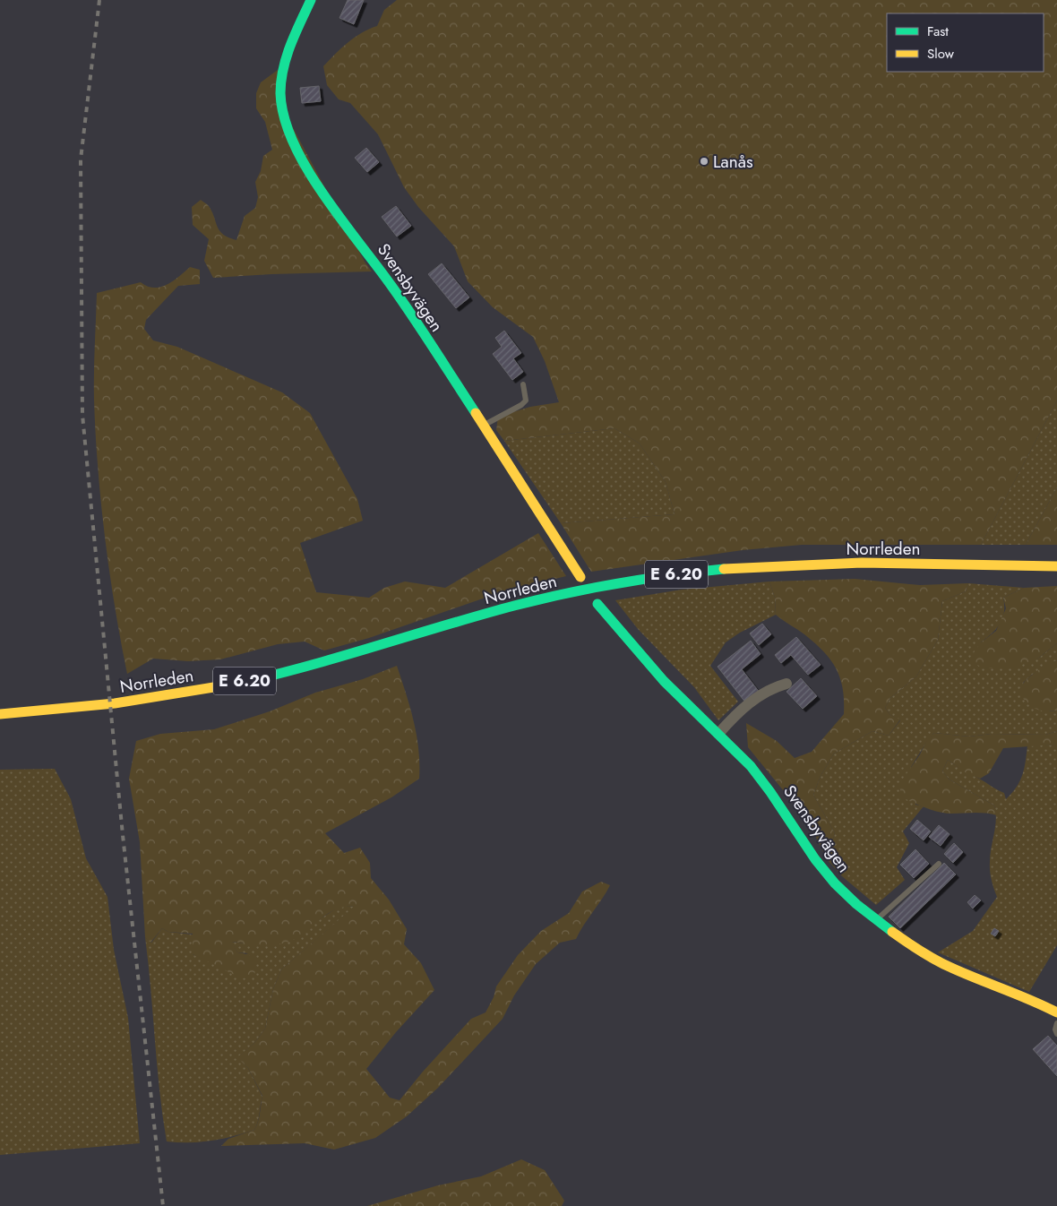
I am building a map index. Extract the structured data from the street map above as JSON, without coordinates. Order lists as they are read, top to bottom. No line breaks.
{"streets":{"main road":["Svensbyvägen","Norrleden","E 6.20"]},"places":["Lanås"],"legend":["Fast","Slow"]}
